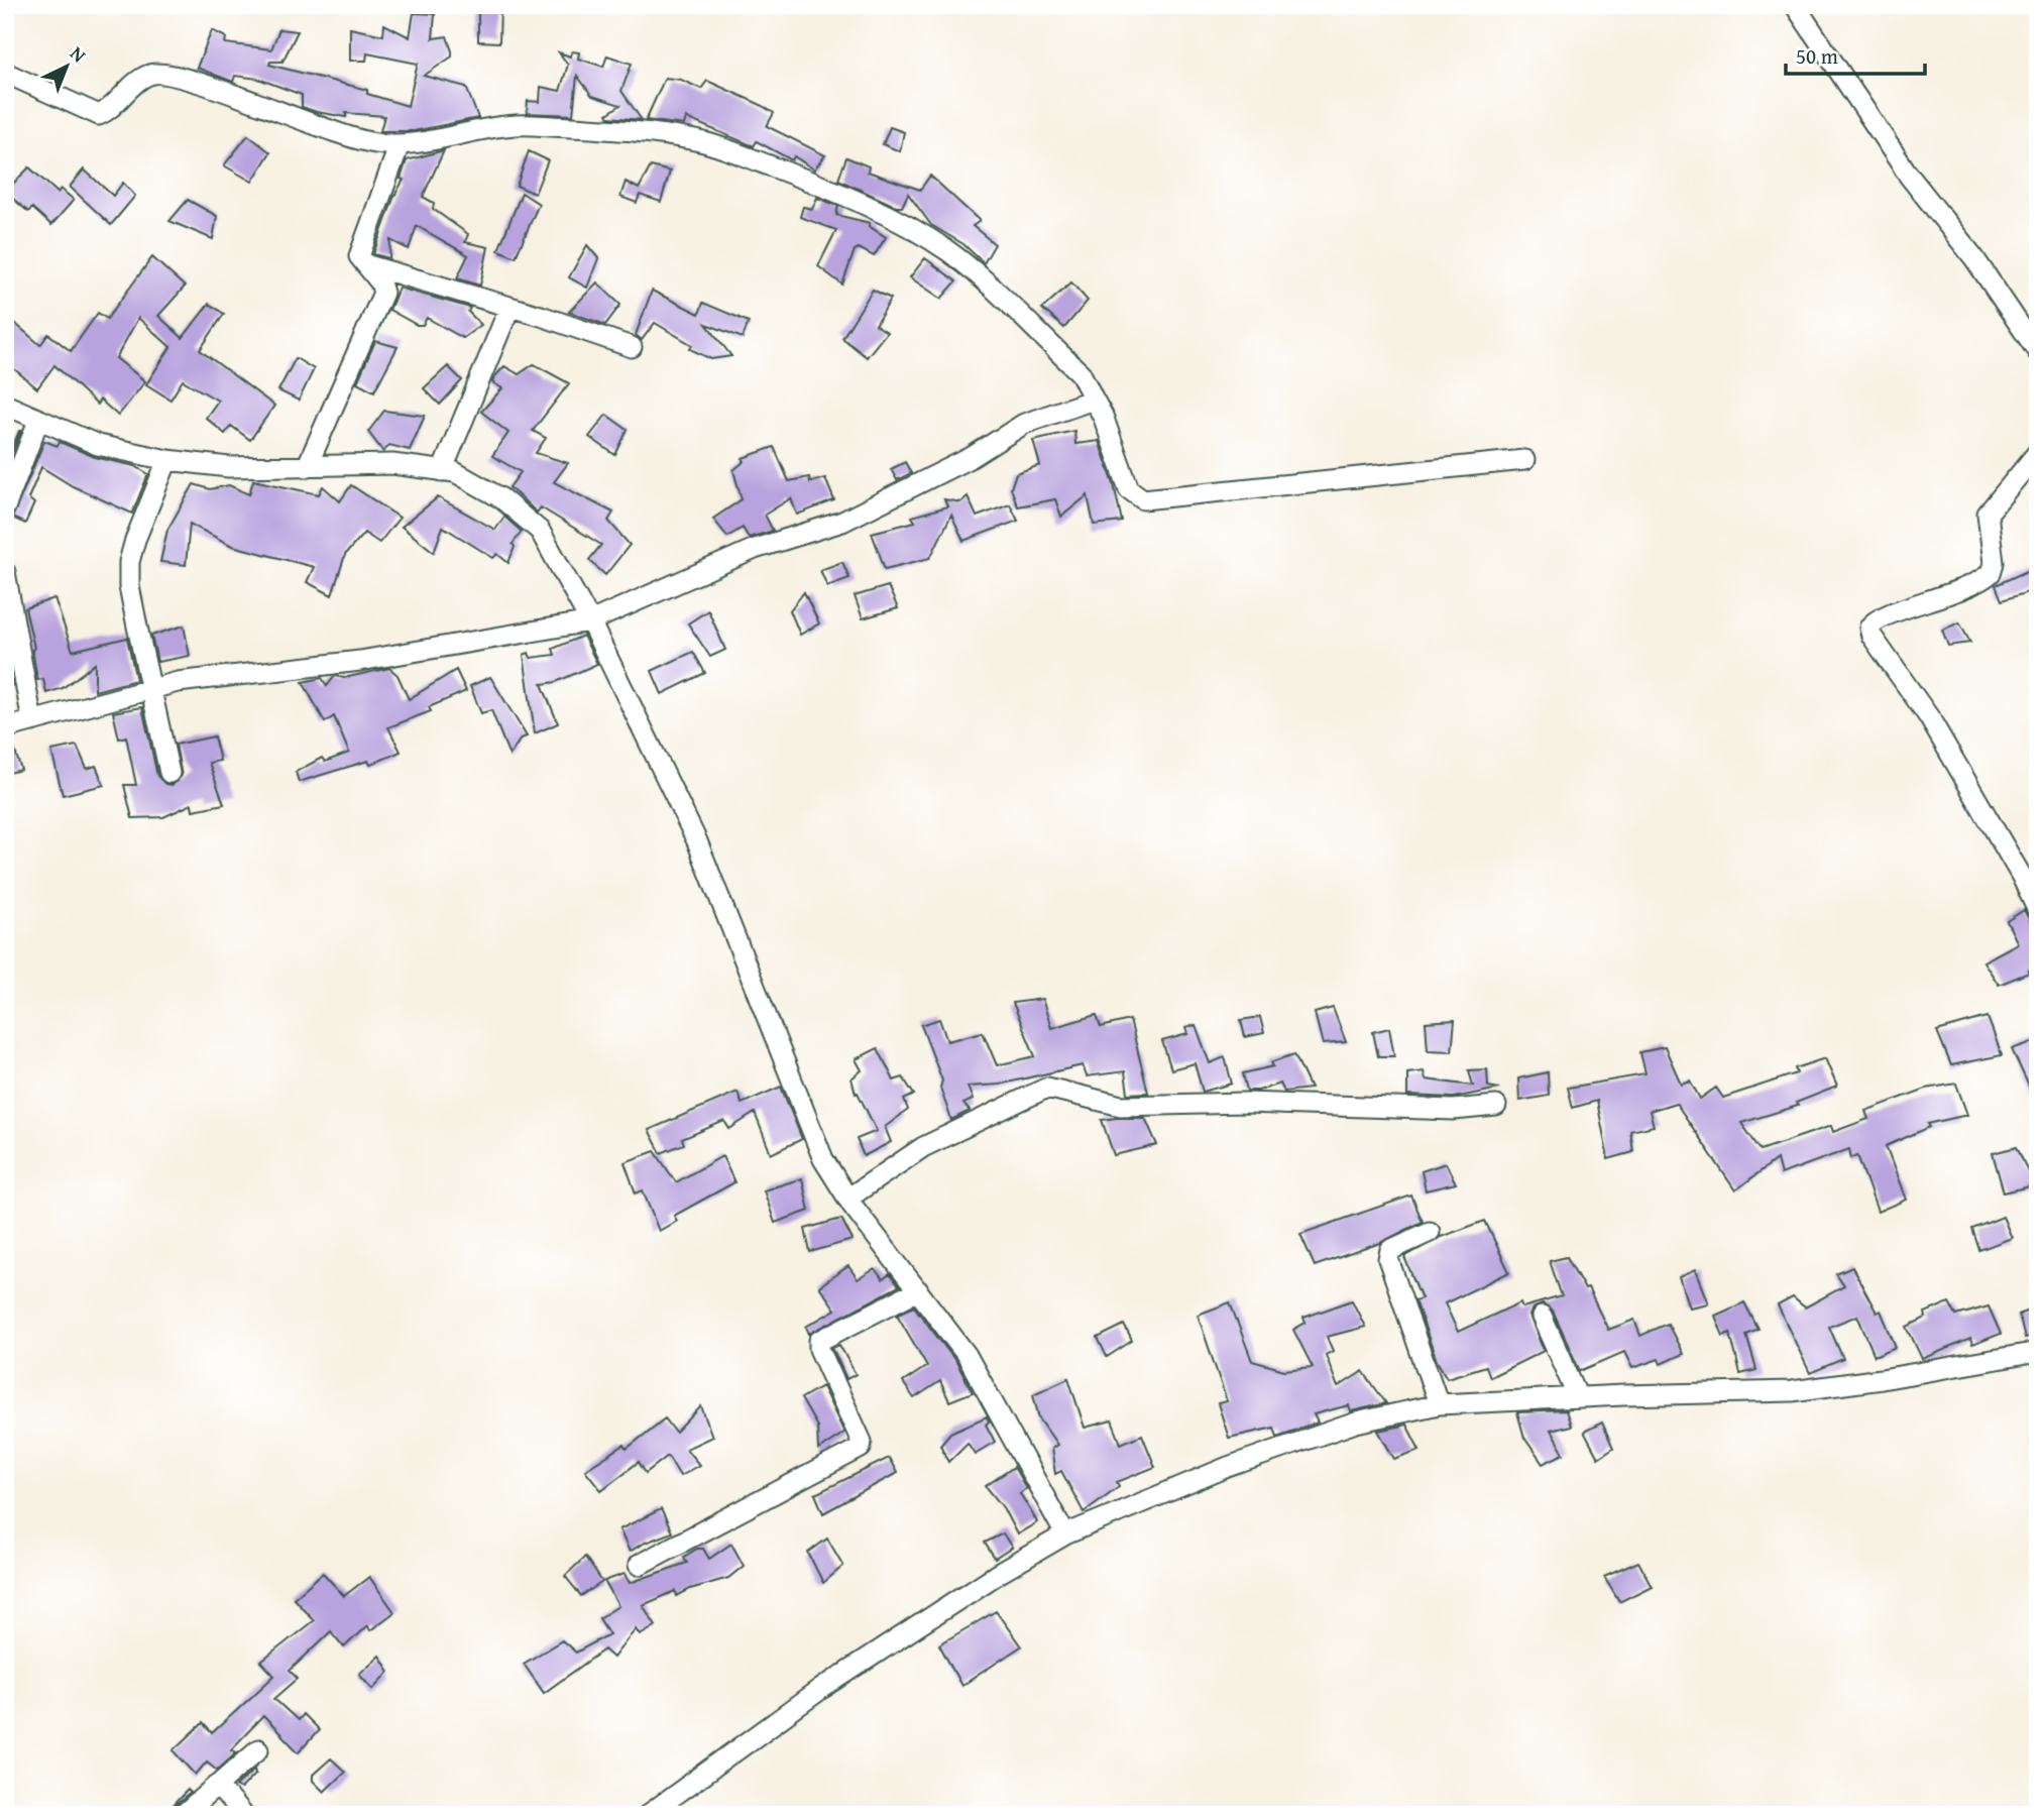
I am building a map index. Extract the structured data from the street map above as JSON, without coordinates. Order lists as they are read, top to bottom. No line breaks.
{"scale_bar":"50 m","north":"top right"}
